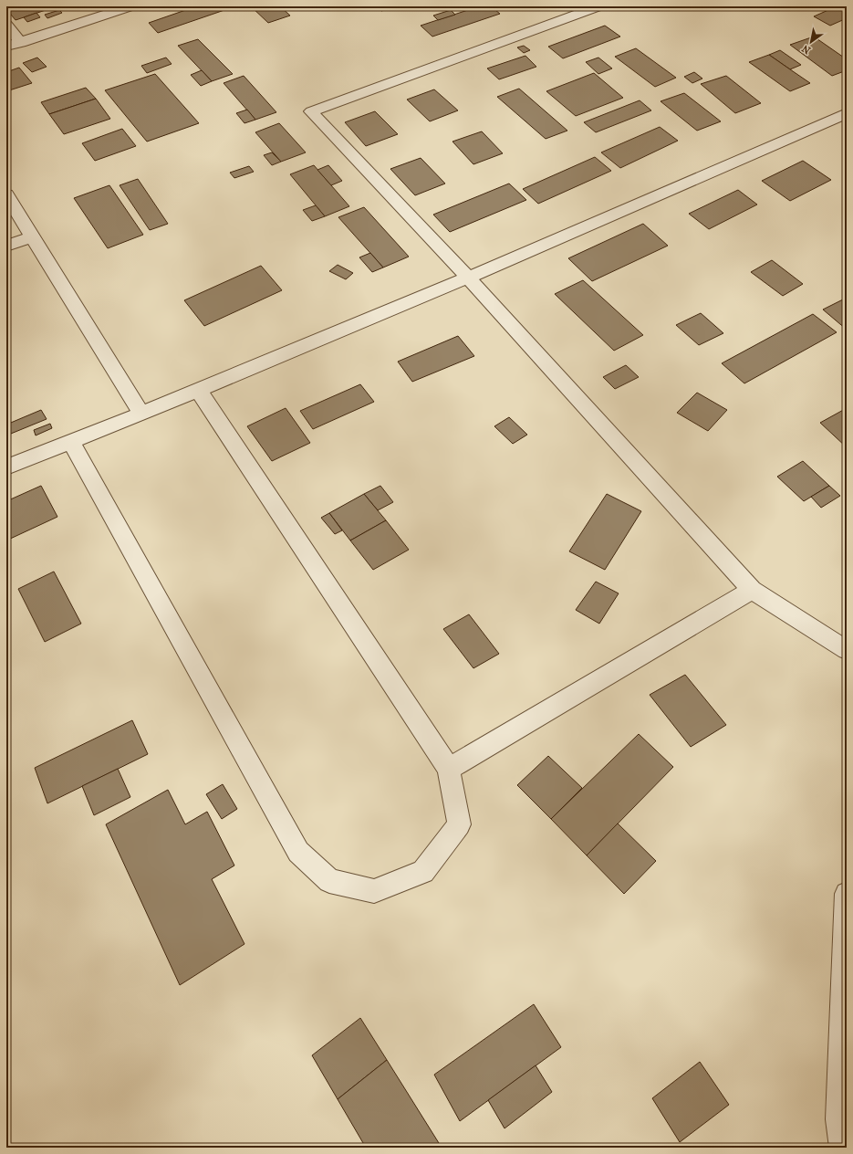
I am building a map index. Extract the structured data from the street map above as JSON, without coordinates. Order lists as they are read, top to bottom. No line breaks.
{"north":"bottom left"}
